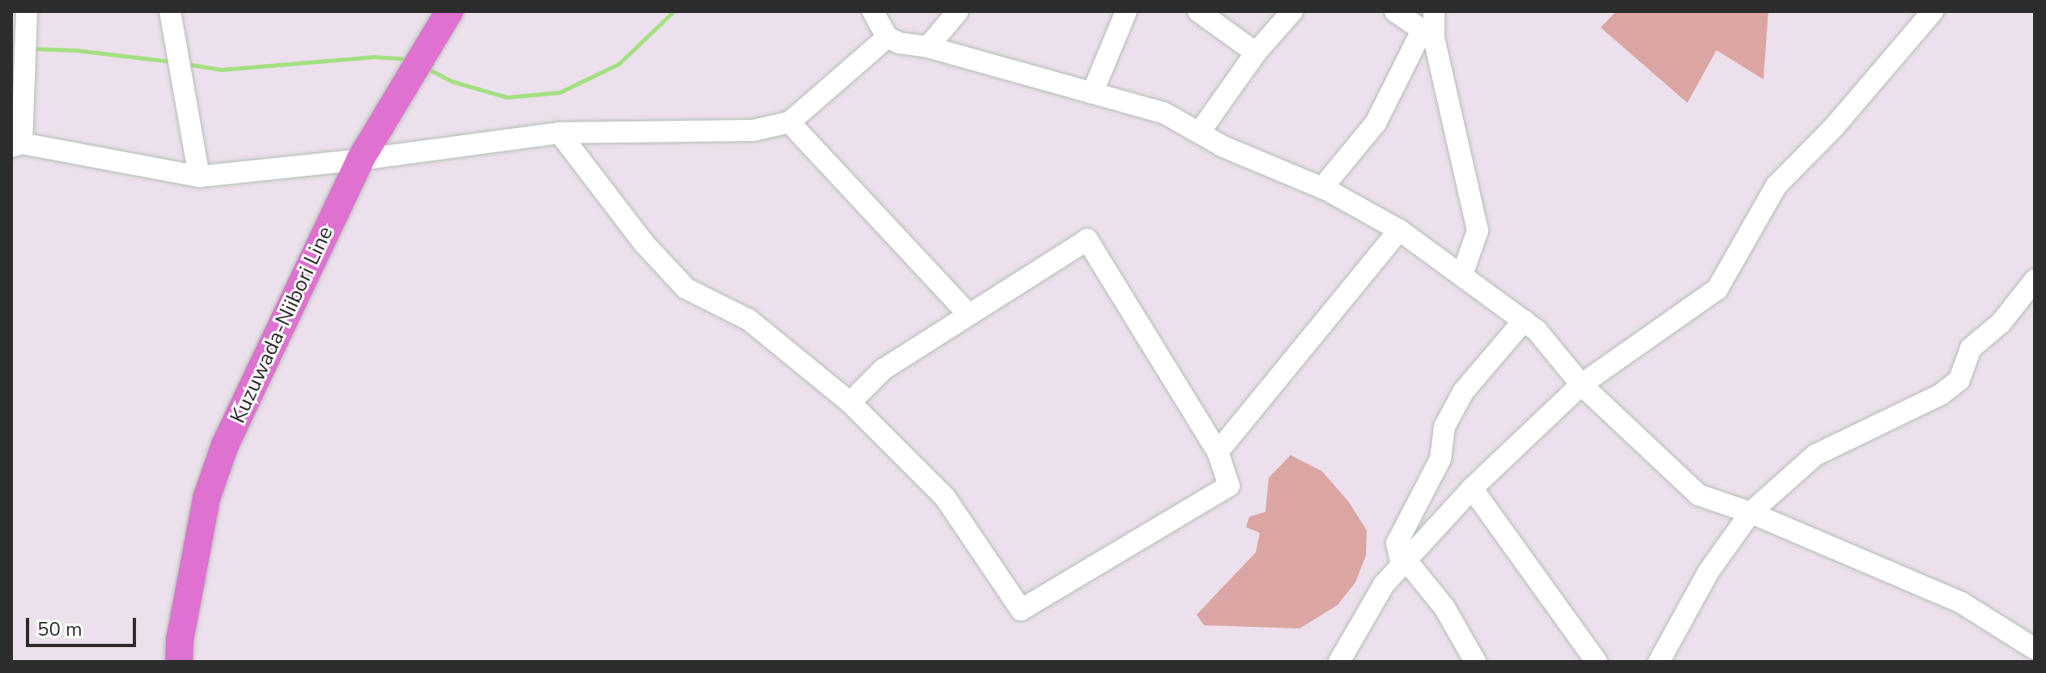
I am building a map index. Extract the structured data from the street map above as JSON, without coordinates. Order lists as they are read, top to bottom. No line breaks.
{"streets":{"main road":["Kuzuwada-Niibori Line"]},"scale_bar":"50 m"}
